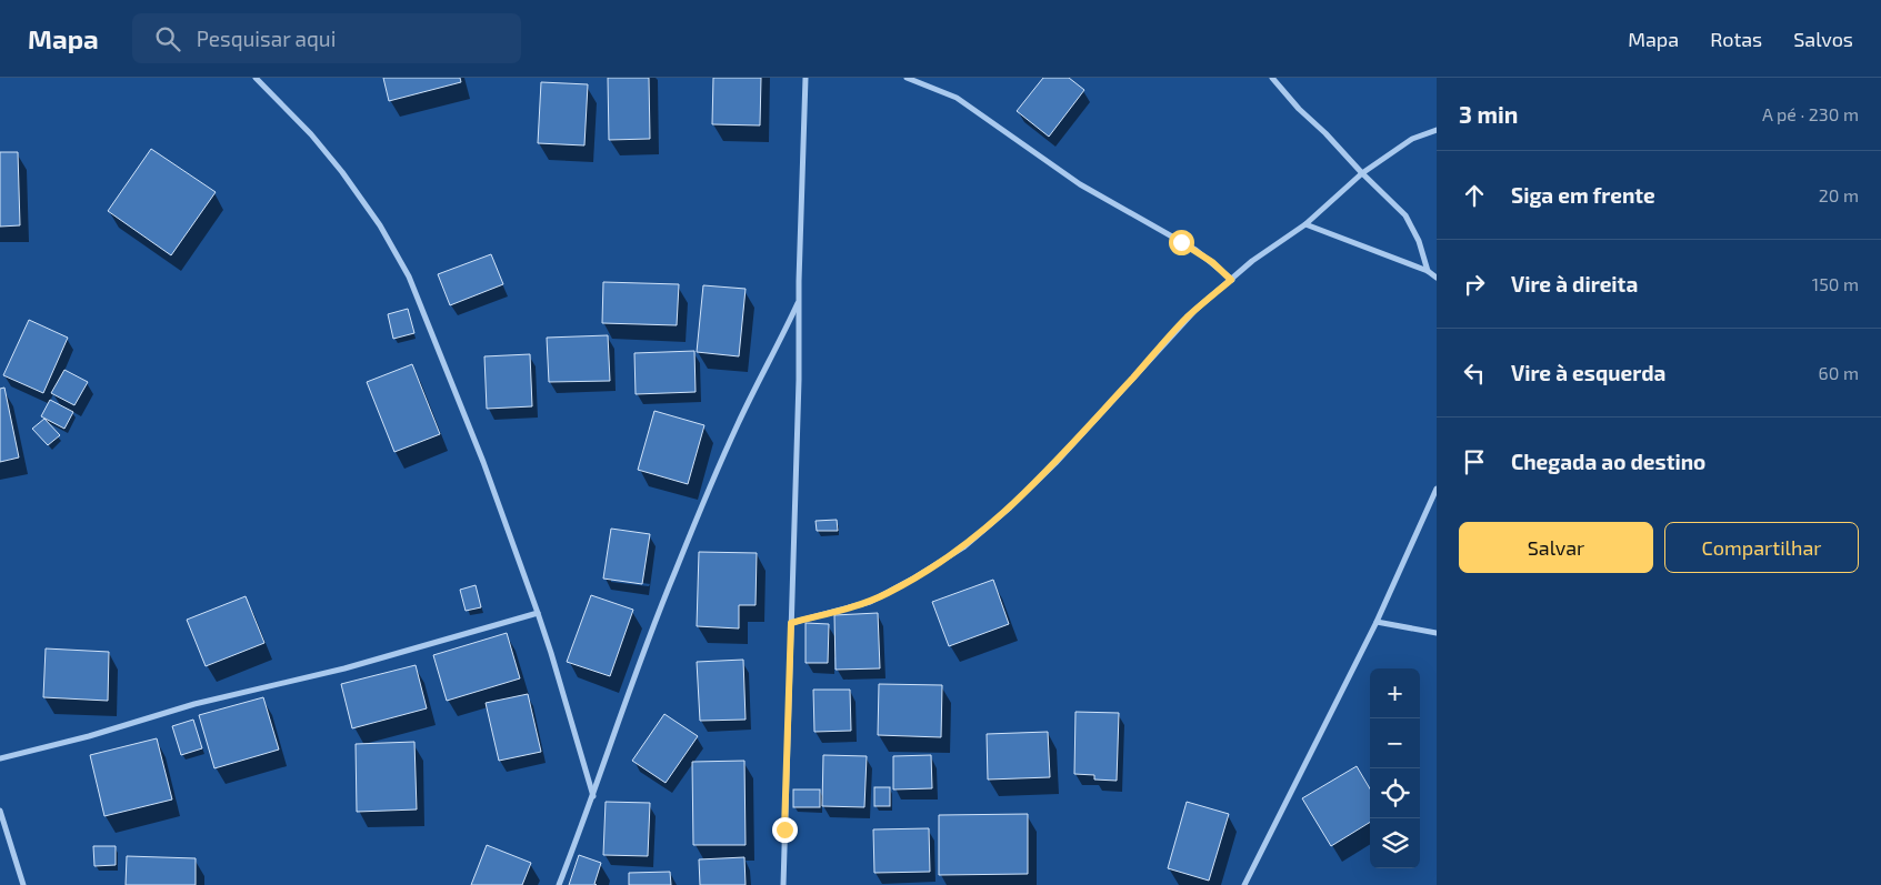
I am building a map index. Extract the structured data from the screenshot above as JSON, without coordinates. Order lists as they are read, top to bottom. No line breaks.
{"page":{"header":"Mapa","search":"Pesquisar aqui","nav":["Mapa","Rotas","Salvos"],"heading":["3 min","A pé · 230 m"],"list":[["Siga em frente","20 m"],["Vire à direita","150 m"],["Vire à esquerda","60 m"],"Chegada ao destino"],"buttons":["Salvar","Compartilhar"],"map_buttons":["+","−"]}}
